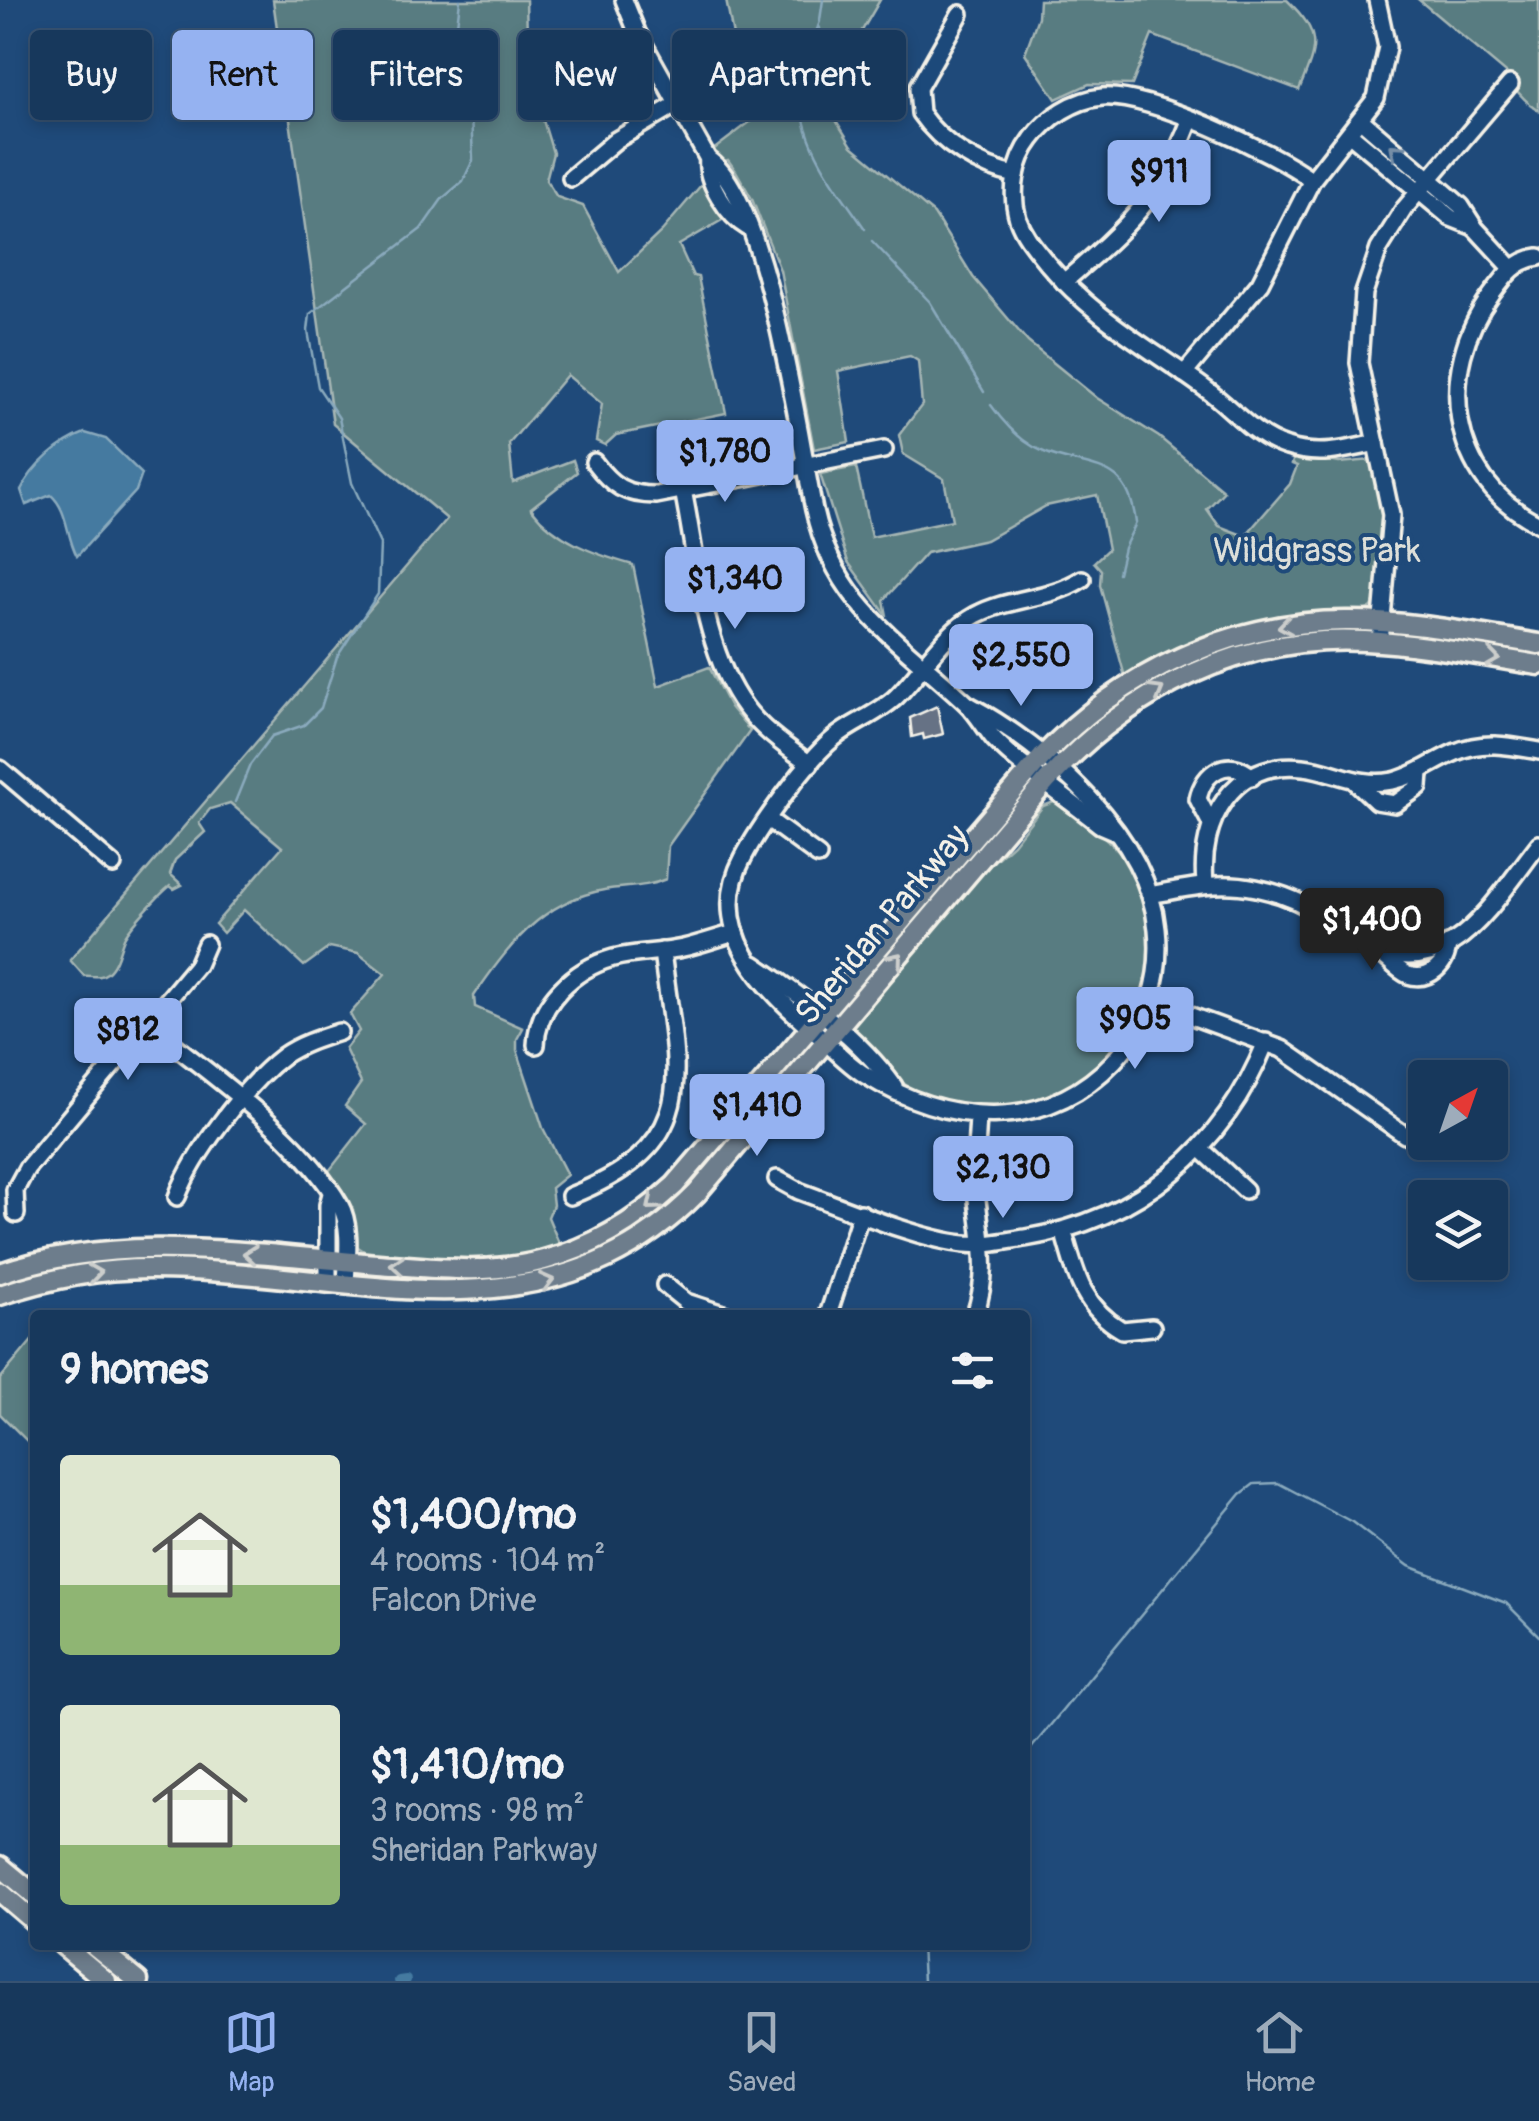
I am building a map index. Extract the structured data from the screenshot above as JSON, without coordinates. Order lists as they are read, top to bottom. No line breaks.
{"streets":{"main road":["Sheridan Parkway"]},"parks":["Wildgrass Park"],"north":"top right","page":{"chip":["Buy","Rent","Filters","New","Apartment"],"price":["$911","$1,780","$1,340","$2,550","$1,400","$905","$812","$1,410","$2,130"],"heading":"9 homes","list":[{"name":"$1,400/mo","note":"4 rooms · 104 m² · Falcon Drive"},{"name":"$1,410/mo","note":"3 rooms · 98 m² · Sheridan Parkway"}],"tabs":["Map","Saved","Home"]}}
